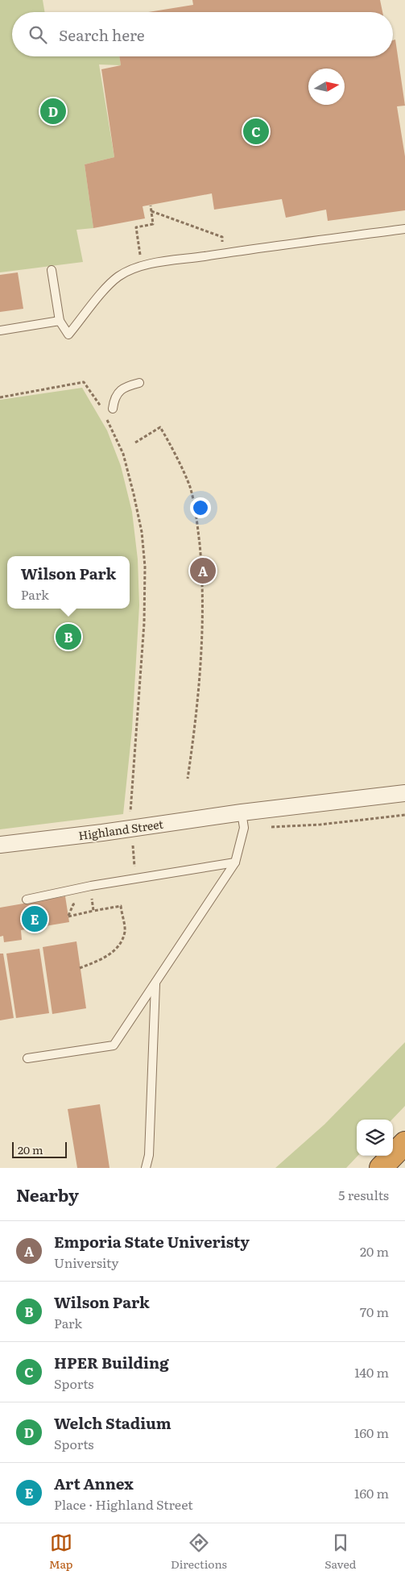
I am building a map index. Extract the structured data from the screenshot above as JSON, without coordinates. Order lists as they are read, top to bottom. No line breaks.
{"streets":{"street":["Highland Street"]},"scale_bar":"20 m","north":"right","page":{"search":"Search here","pins":["D","C","A","B","E"],"popup":["Wilson Park","Park"],"scale":"20 m","heading":["Nearby","5 results"],"list":[{"mark":"A","name":"Emporia State Univeristy","note":"University","value":"20 m"},{"mark":"B","name":"Wilson Park","note":"Park","value":"70 m"},{"mark":"C","name":"HPER Building","note":"Sports","value":"140 m"},{"mark":"D","name":"Welch Stadium","note":"Sports","value":"160 m"},{"mark":"E","name":"Art Annex","note":"Place · Highland Street","value":"160 m"}],"nav":["Map","Directions","Saved"]}}
